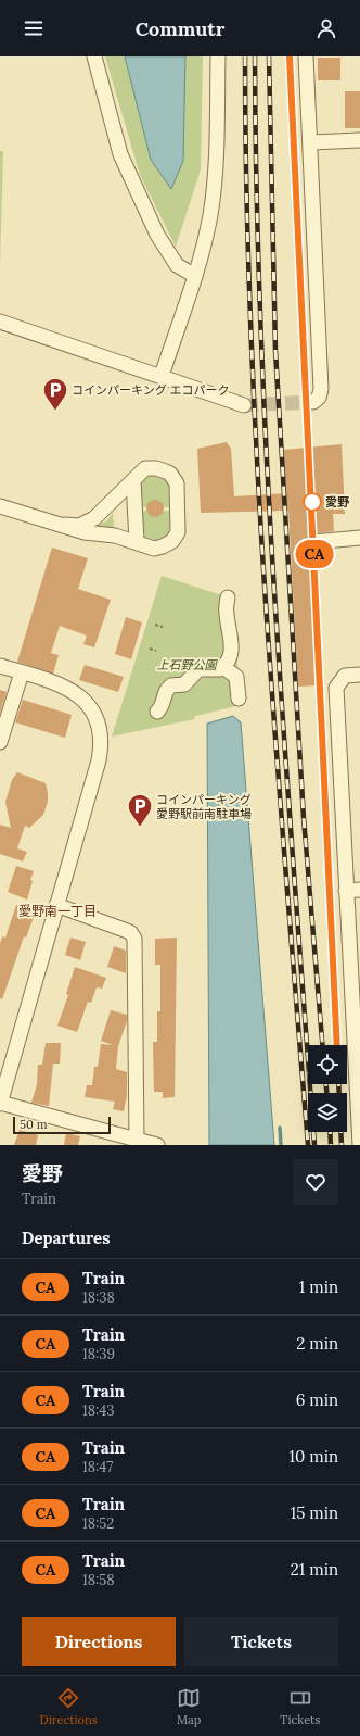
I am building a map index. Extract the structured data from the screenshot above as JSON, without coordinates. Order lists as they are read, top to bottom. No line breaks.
{"districts":["愛野南一丁目"],"parks":["上石野公園"],"places":{"parking":["コインパーキング エコパーク","コインパーキング 愛野駅前南駐車場"],"other":["愛野"]},"scale_bar":"50 m","page":{"header":"Commutr","on_map":"CA","scale":"50 m","heading":[["愛野","Train"],"Departures"],"list":[{"mark":"CA","name":"Train","note":"18:38","value":"1 min"},{"mark":"CA","name":"Train","note":"18:39","value":"2 min"},{"mark":"CA","name":"Train","note":"18:43","value":"6 min"},{"mark":"CA","name":"Train","note":"18:47","value":"10 min"},{"mark":"CA","name":"Train","note":"18:52","value":"15 min"},{"mark":"CA","name":"Train","note":"18:58","value":"21 min"}],"buttons":["Directions","Tickets"],"tabs":["Directions","Map","Tickets"]}}
